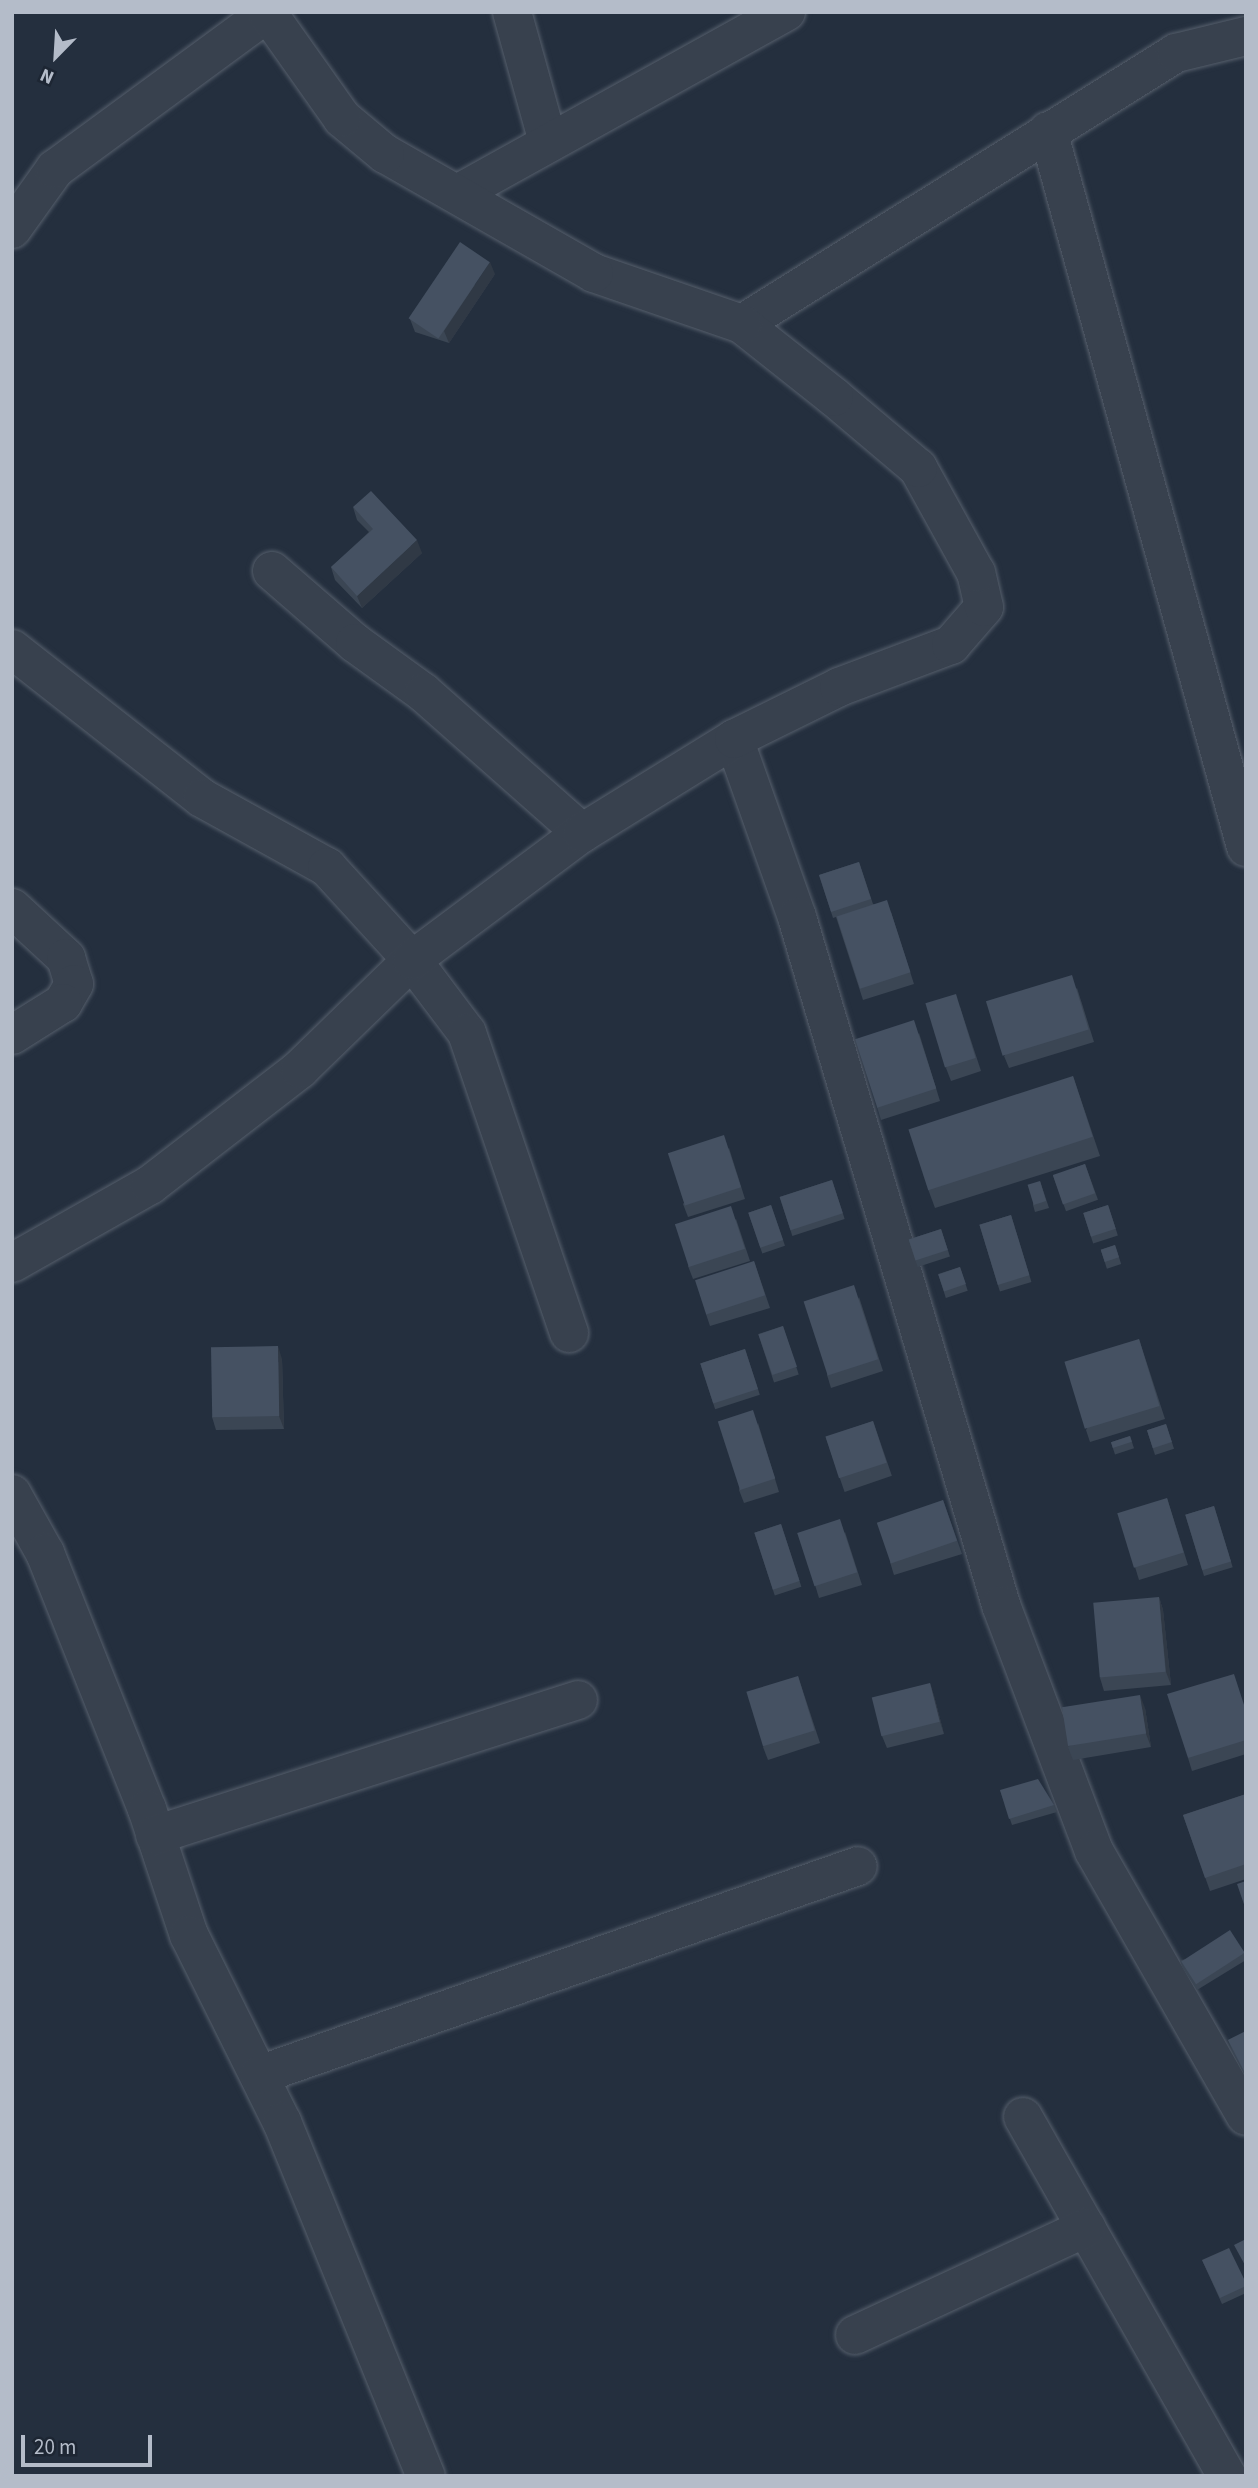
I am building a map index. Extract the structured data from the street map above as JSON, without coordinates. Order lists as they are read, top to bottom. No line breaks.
{"scale_bar":"20 m","north":"bottom left"}
